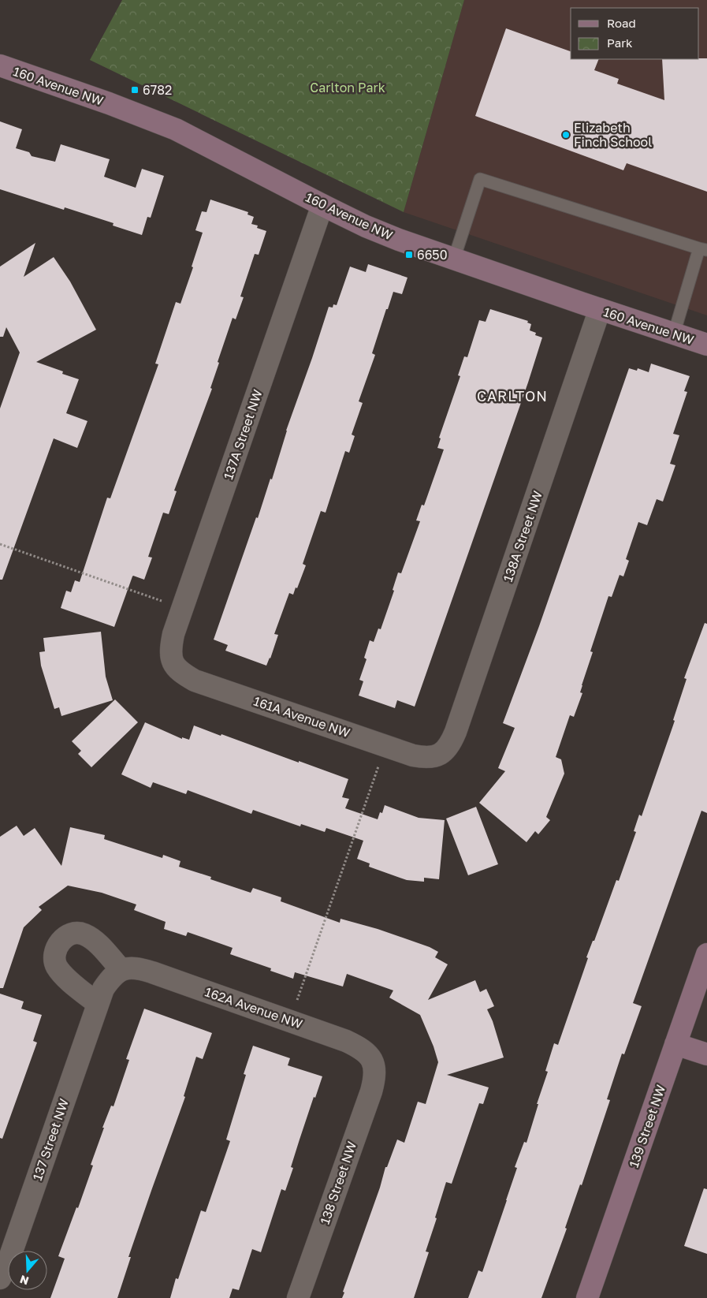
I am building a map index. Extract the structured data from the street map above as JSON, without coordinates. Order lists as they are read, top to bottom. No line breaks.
{"streets":{"street":["160 Avenue NW","137A Street NW","138A Street NW","161A Avenue NW","162A Avenue NW","139 Street NW","137 Street NW","138 Street NW"]},"crossings":[["160 Avenue NW","137A Street NW"],["160 Avenue NW","138A Street NW"],["137A Street NW","161A Avenue NW"],["138A Street NW","161A Avenue NW"],["162A Avenue NW","137 Street NW"],["162A Avenue NW","138 Street NW"]],"districts":["CARLTON"],"parks":["Carlton Park"],"places":{"transit":["6782","6650"],"other":["Elizabeth Finch School"]},"legend":["Road","Park"],"north":"bottom"}
